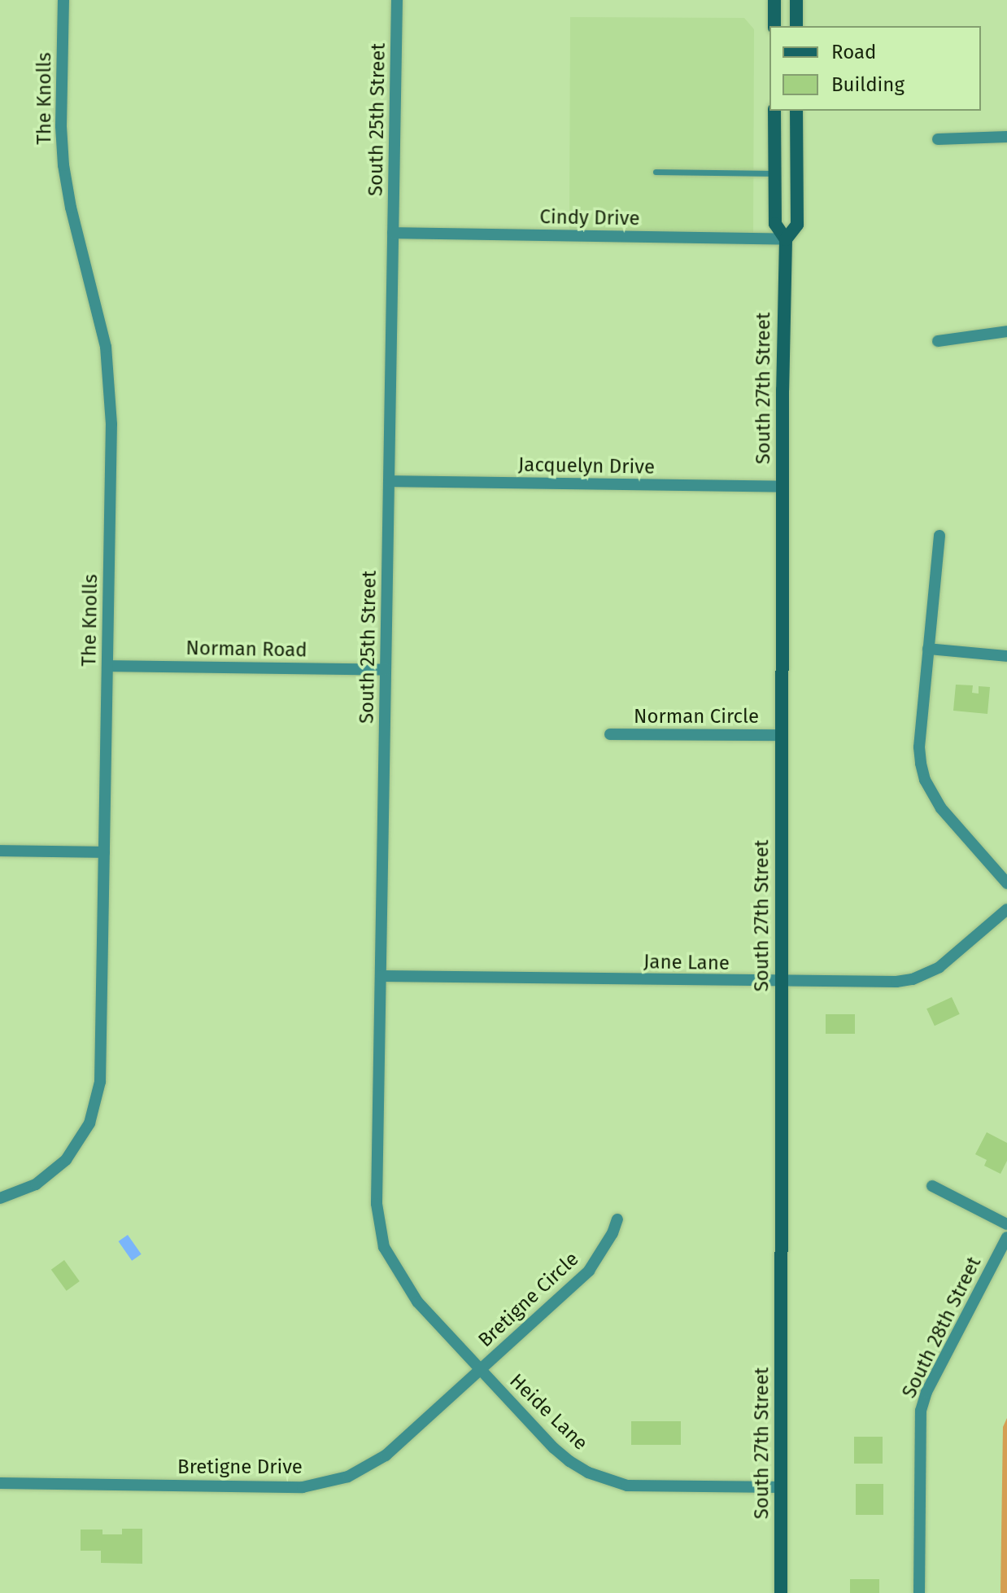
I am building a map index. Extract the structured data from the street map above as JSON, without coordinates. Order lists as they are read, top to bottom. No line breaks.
{"streets":{"main road":["South 27th Street"],"street":["The Knolls","South 25th Street","Cindy Drive","Jacquelyn Drive","Norman Road","Norman Circle","Jane Lane","Bretigne Circle","South 28th Street","Heide Lane","Bretigne Drive"]},"crossings":[["The Knolls","Norman Road"],["South 25th Street","Cindy Drive"],["South 25th Street","Jacquelyn Drive"],["South 25th Street","Norman Road"],["South 25th Street","Jane Lane"],["South 25th Street","Heide Lane"],["Cindy Drive","South 27th Street"],["South 27th Street","Jacquelyn Drive"],["South 27th Street","Norman Circle"],["South 27th Street","Jane Lane"],["South 27th Street","Heide Lane"],["Bretigne Circle","Heide Lane"],["Bretigne Circle","Bretigne Drive"],["Heide Lane","Bretigne Drive"]],"legend":["Road","Building"]}
